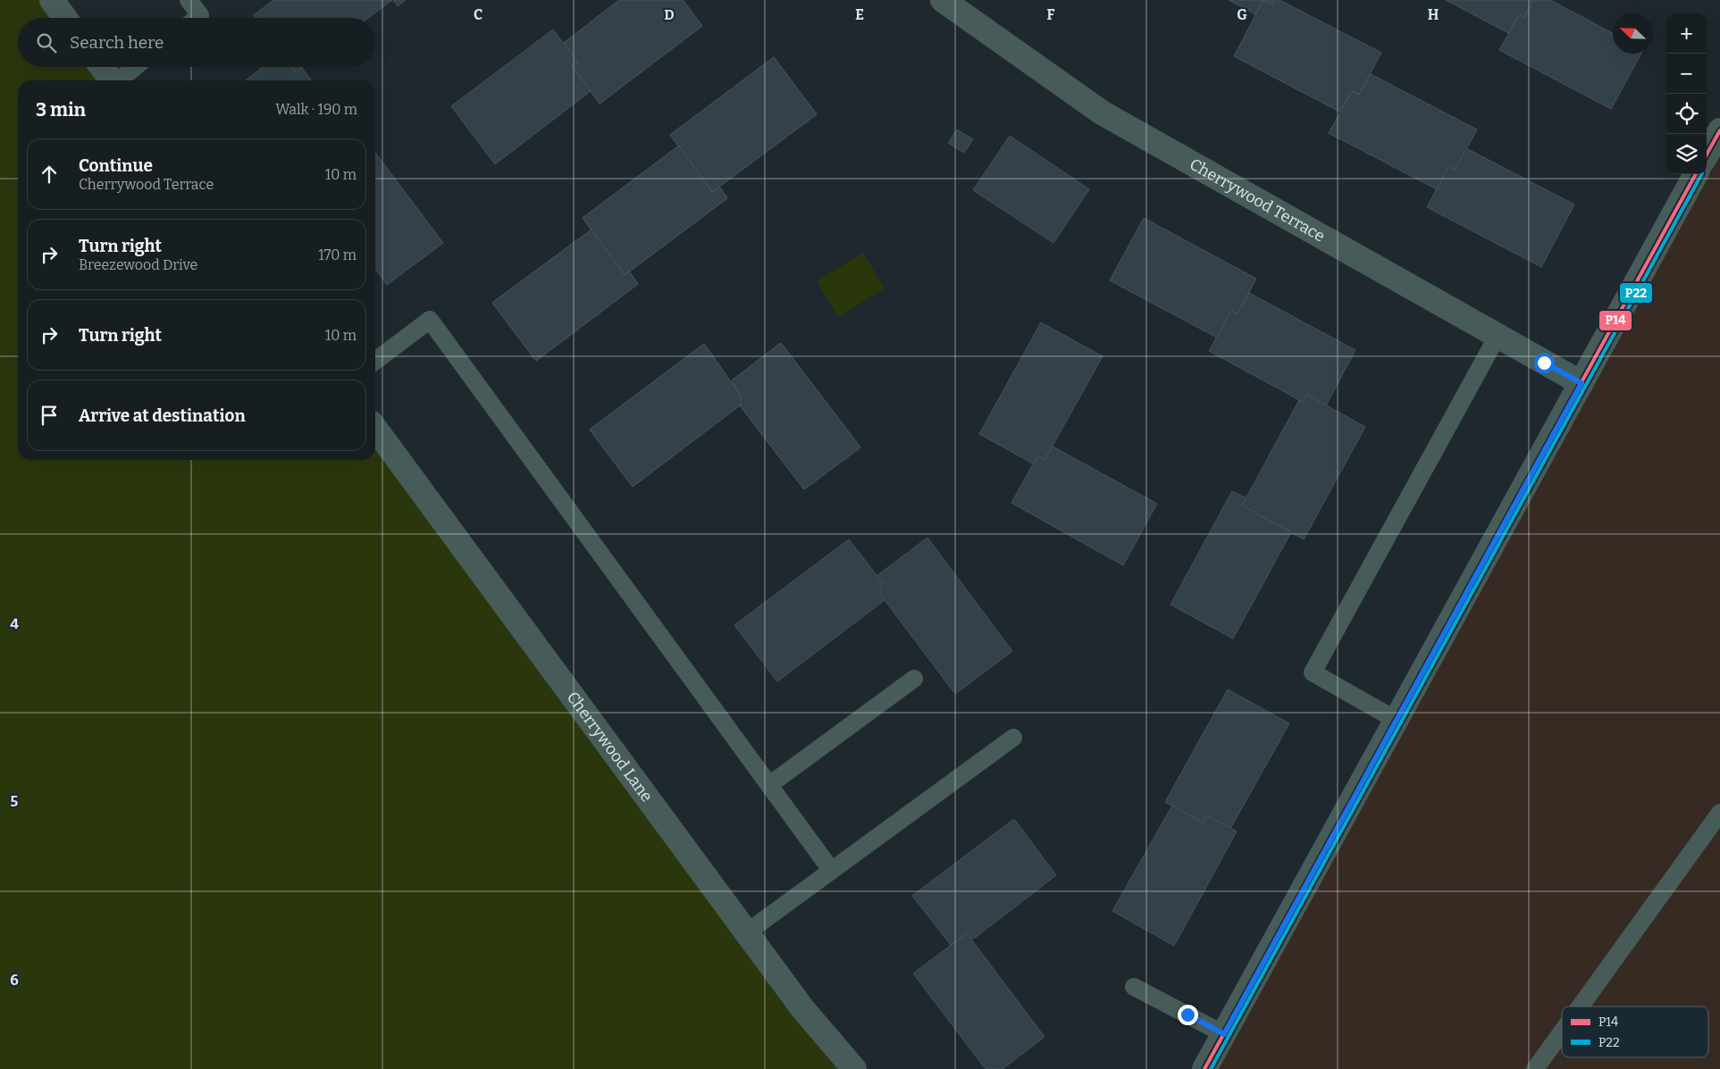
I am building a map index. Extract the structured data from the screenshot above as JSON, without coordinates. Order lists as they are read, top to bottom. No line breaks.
{"streets":{"street":["Cherrywood Terrace","Cherrywood Lane"]},"lines":["transit line P14","transit line P22"],"legend":["P14","P22"],"north":"top left","page":{"map_buttons":["+","−"],"search":"Search here","heading":["3 min","Walk · 190 m"],"list":[["Continue","Cherrywood Terrace","10 m"],["Turn right","Breezewood Drive","170 m"],["Turn right","10 m"],"Arrive at destination"]},"grid":{"columns":["C","D","E","F","G","H"],"rows":["4","5","6"]}}
